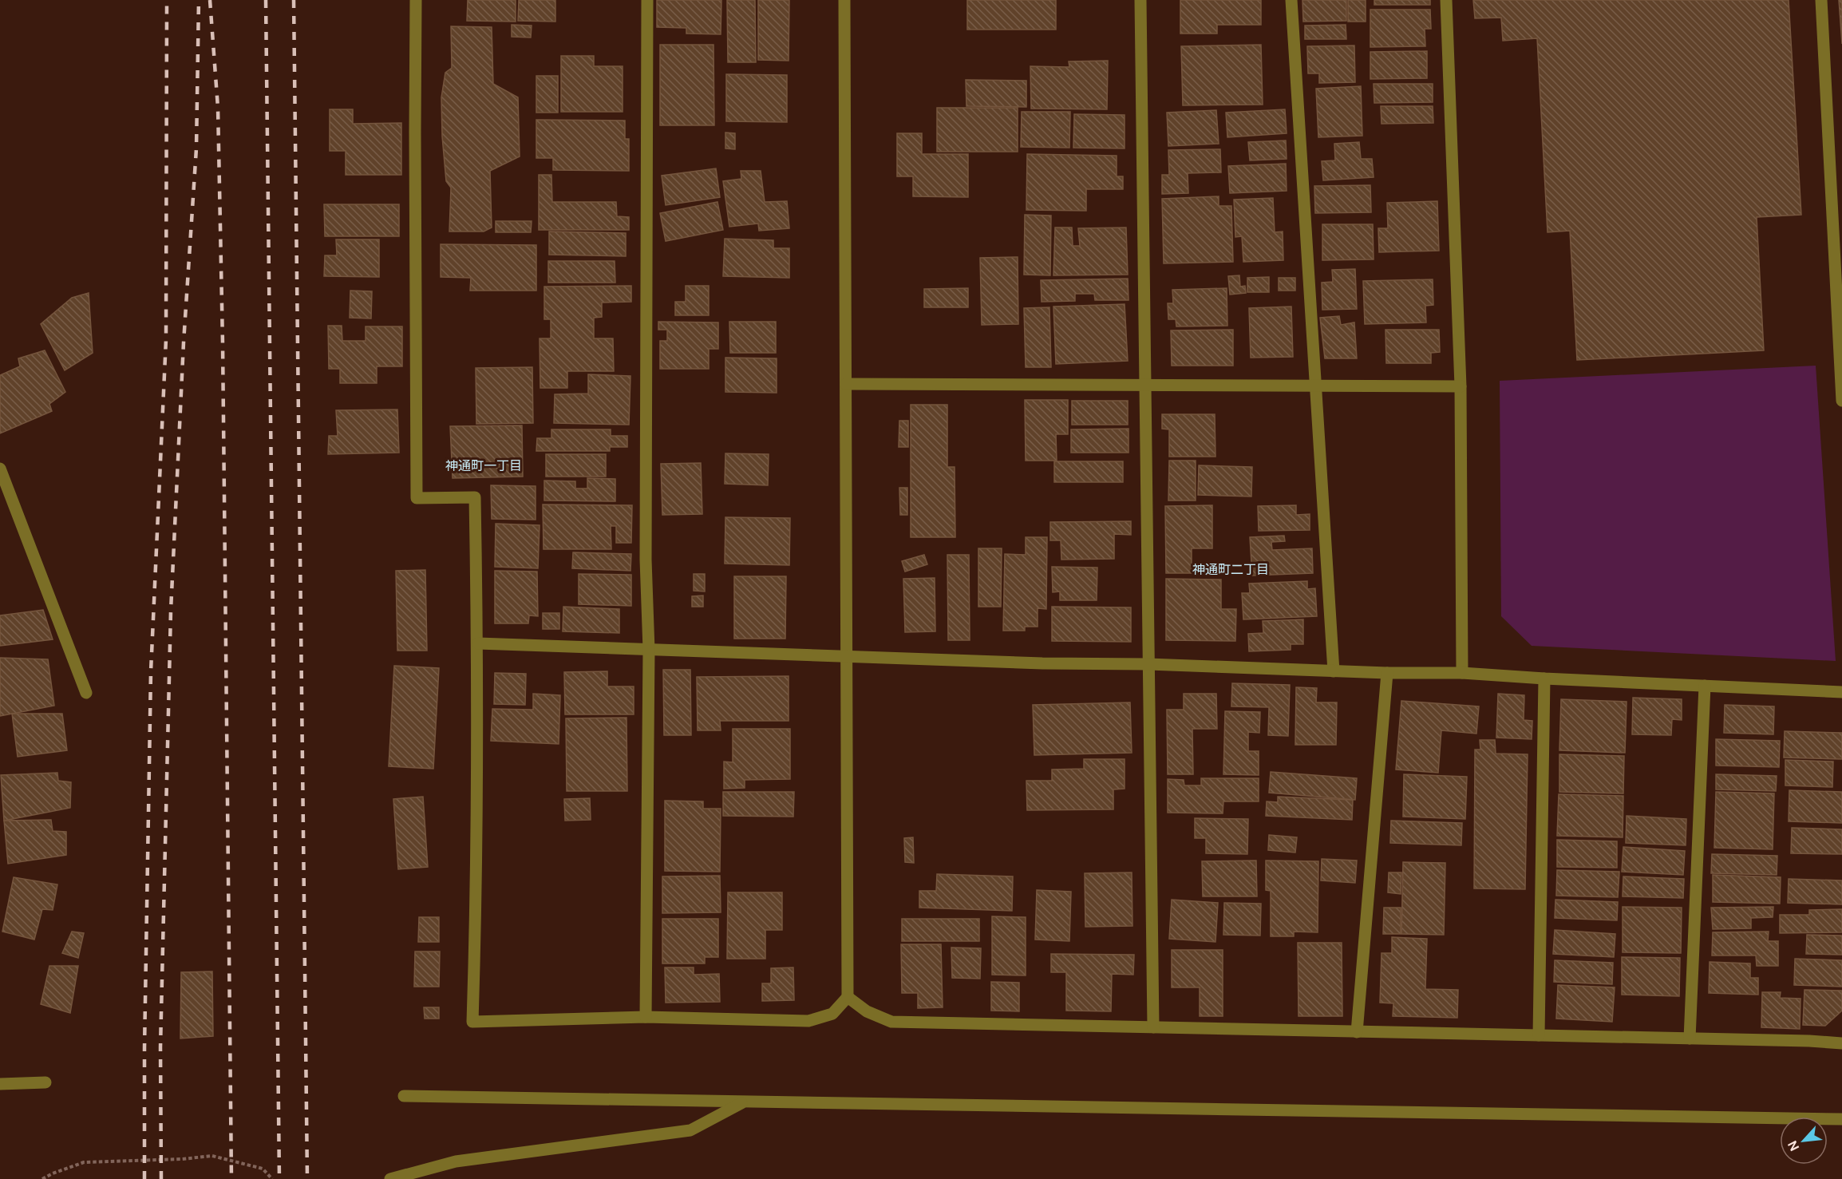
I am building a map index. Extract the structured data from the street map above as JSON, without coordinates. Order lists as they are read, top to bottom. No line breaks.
{"districts":["神通町一丁目","神通町二丁目"],"north":"bottom left"}
